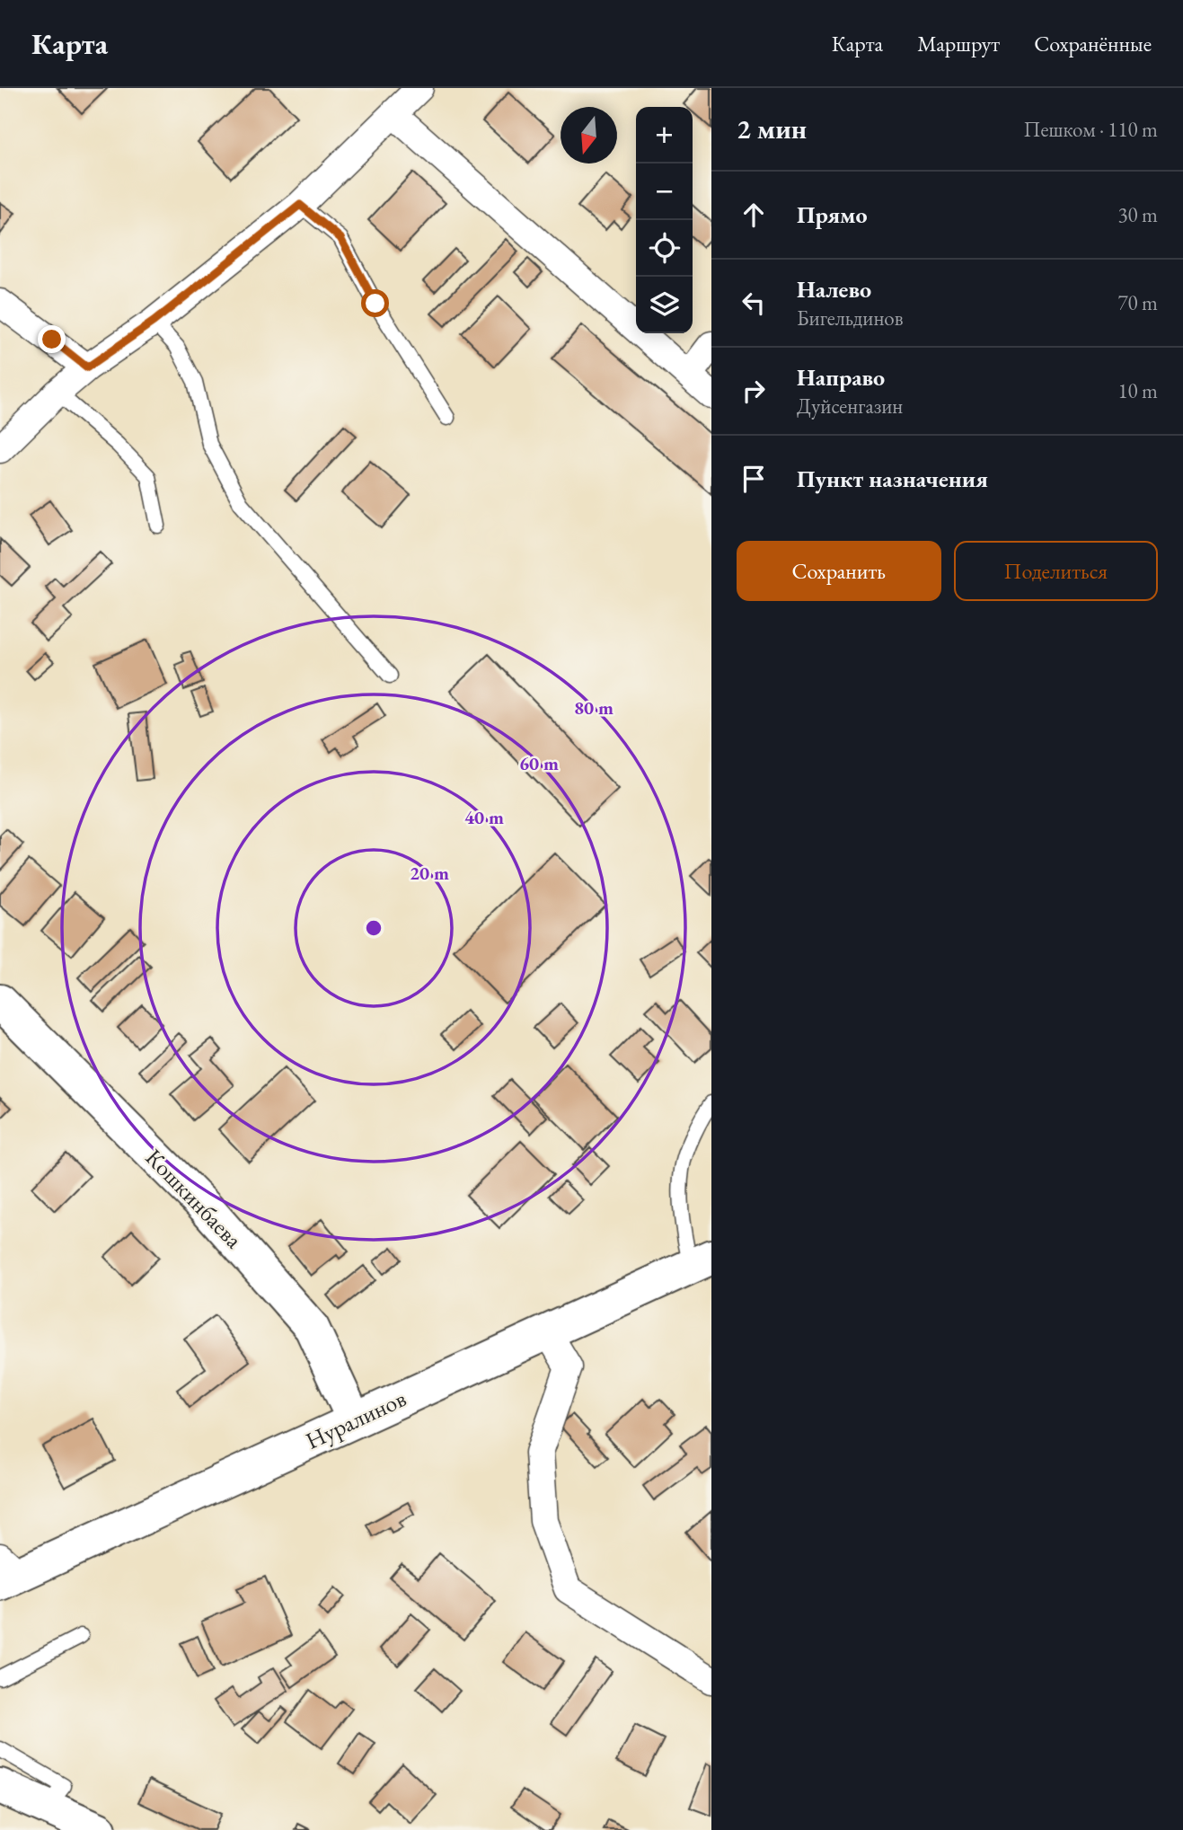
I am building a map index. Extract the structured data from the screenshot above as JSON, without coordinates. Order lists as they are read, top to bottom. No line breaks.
{"streets":{"main road":["Кошкинбаева","Нуралинов"]},"crossings":[["Кошкинбаева","Нуралинов"]],"north":"bottom","page":{"header":"Карта","nav":["Карта","Маршрут","Сохранённые"],"heading":["2 мин","Пешком · 110 m"],"map_buttons":["+","−"],"list":[["Прямо","30 m"],["Налево","Бигельдинов","70 m"],["Направо","Дуйсенгазин","10 m"],"Пункт назначения"],"buttons":["Сохранить","Поделиться"]},"rings":["80 m","60 m","40 m","20 m"]}
